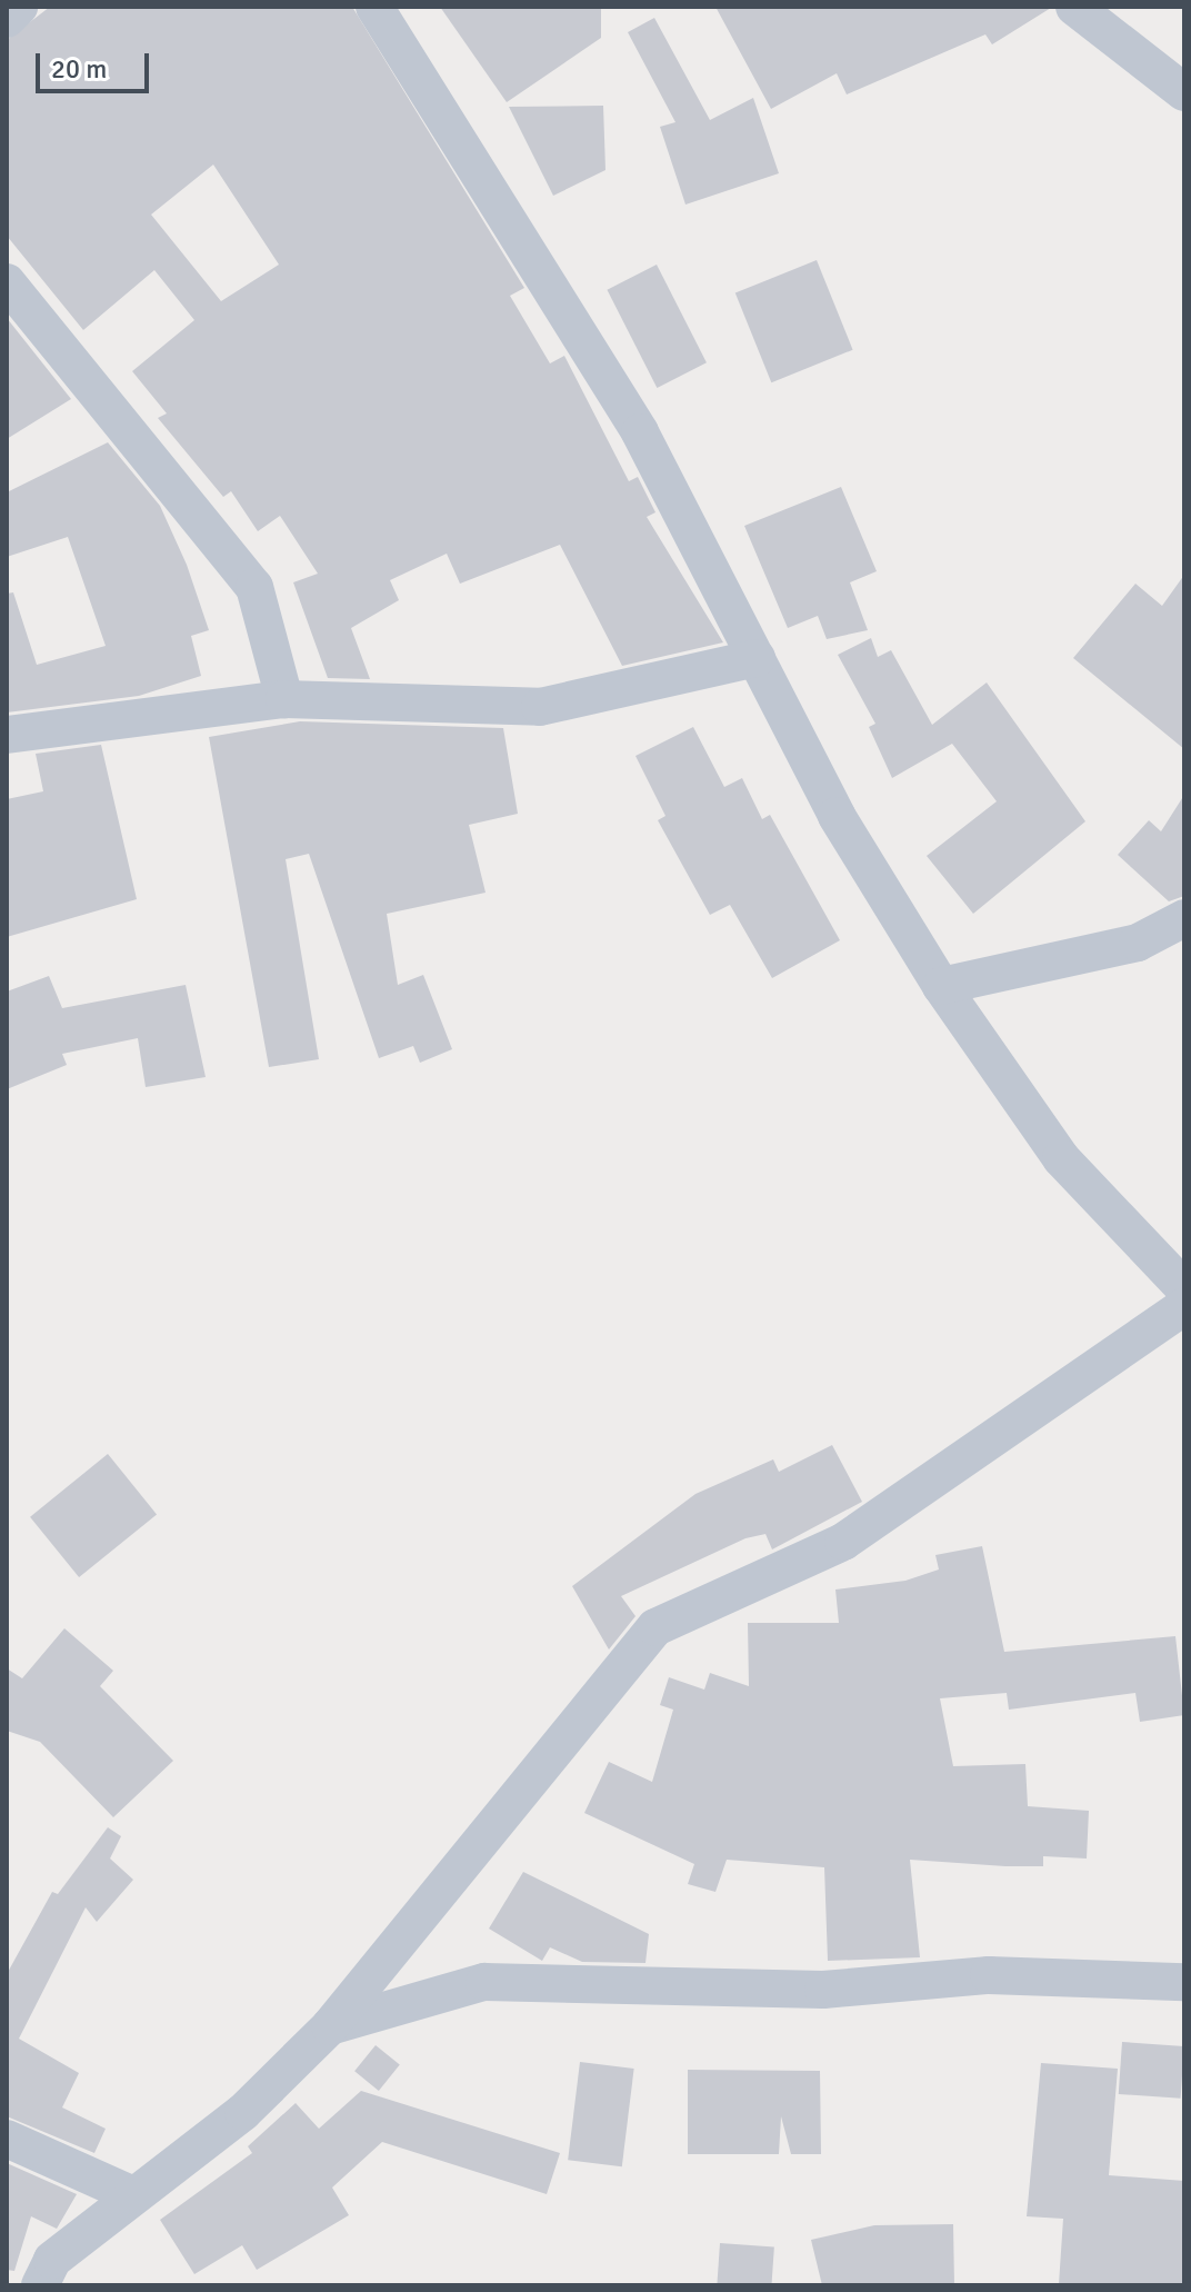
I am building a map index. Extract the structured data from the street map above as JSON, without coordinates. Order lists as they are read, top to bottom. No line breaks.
{"scale_bar":"20 m"}
